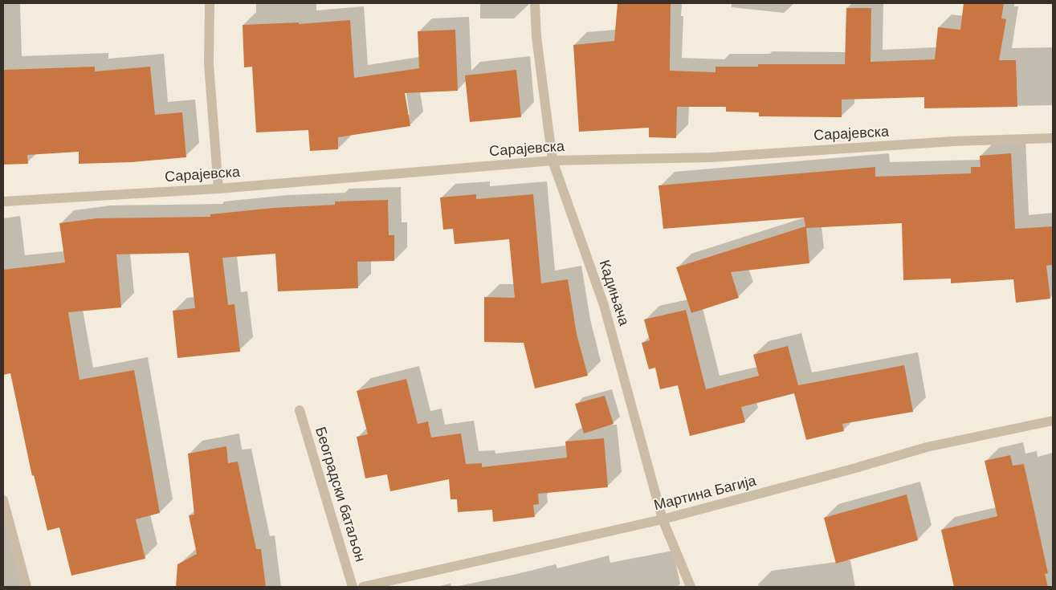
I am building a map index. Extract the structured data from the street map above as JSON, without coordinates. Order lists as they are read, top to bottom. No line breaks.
{"streets":{"street":["Сарајевска","Кадињача","Мартина Багија","Београдски батаљон"]},"crossings":[["Сарајевска","Кадињача"],["Кадињача","Мартина Багија"]]}
